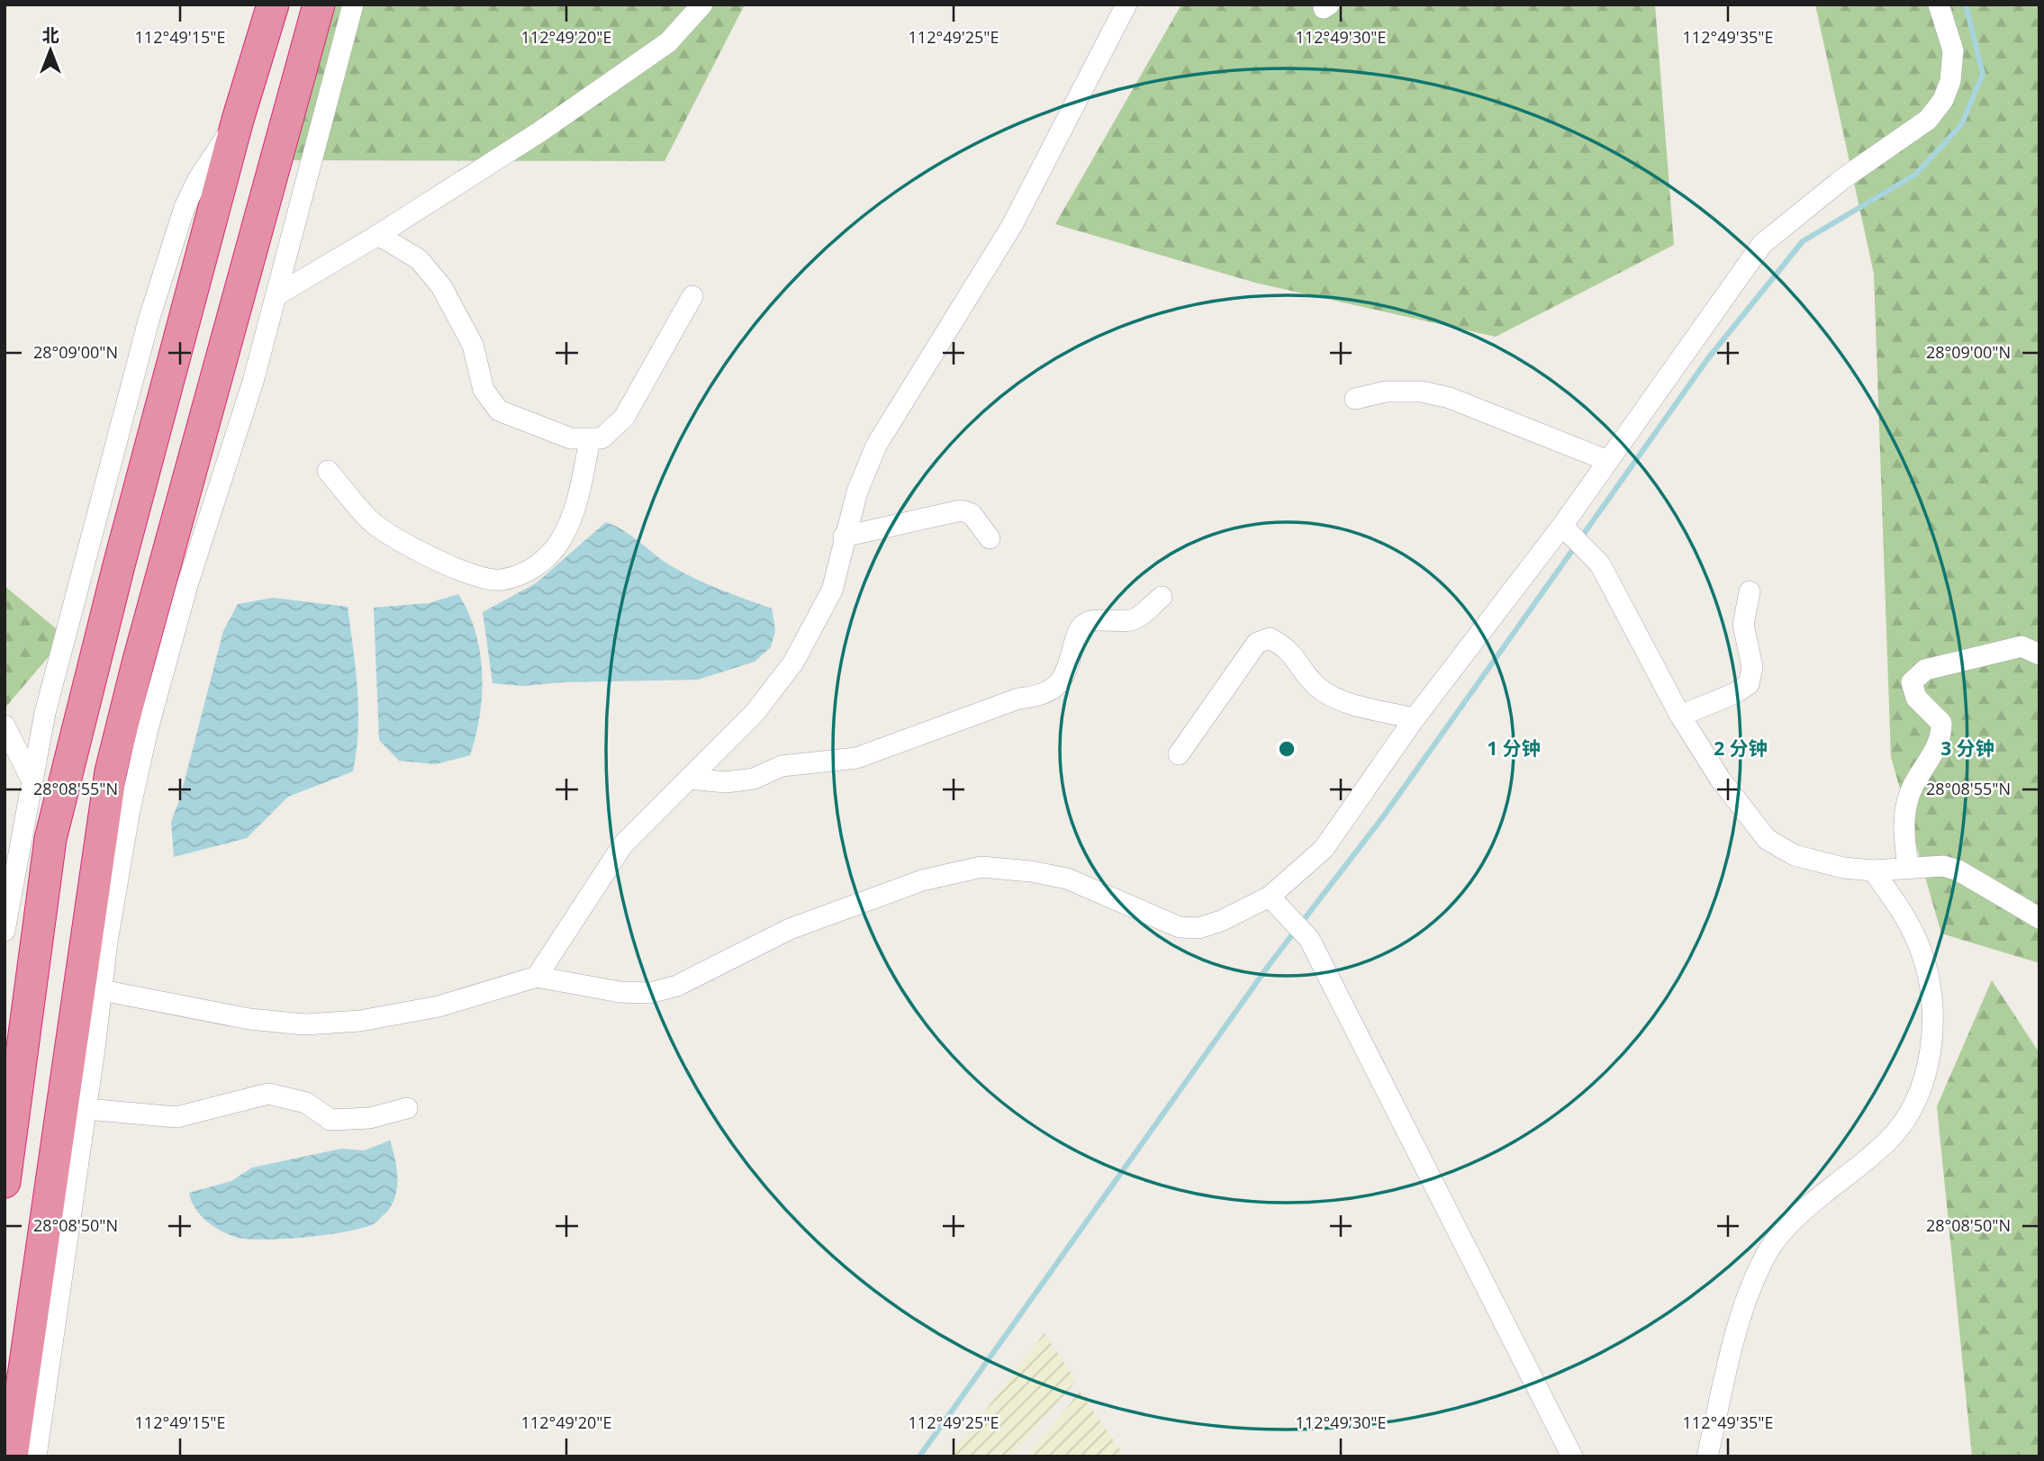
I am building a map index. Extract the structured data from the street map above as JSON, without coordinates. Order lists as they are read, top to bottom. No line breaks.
{"north":"top","coordinates":["112°49'15\"E","112°49'20\"E","112°49'25\"E","112°49'30\"E","112°49'35\"E","28°09'00\"N","28°08'55\"N","28°08'50\"N"],"rings":["1 分钟","2 分钟","3 分钟"]}
